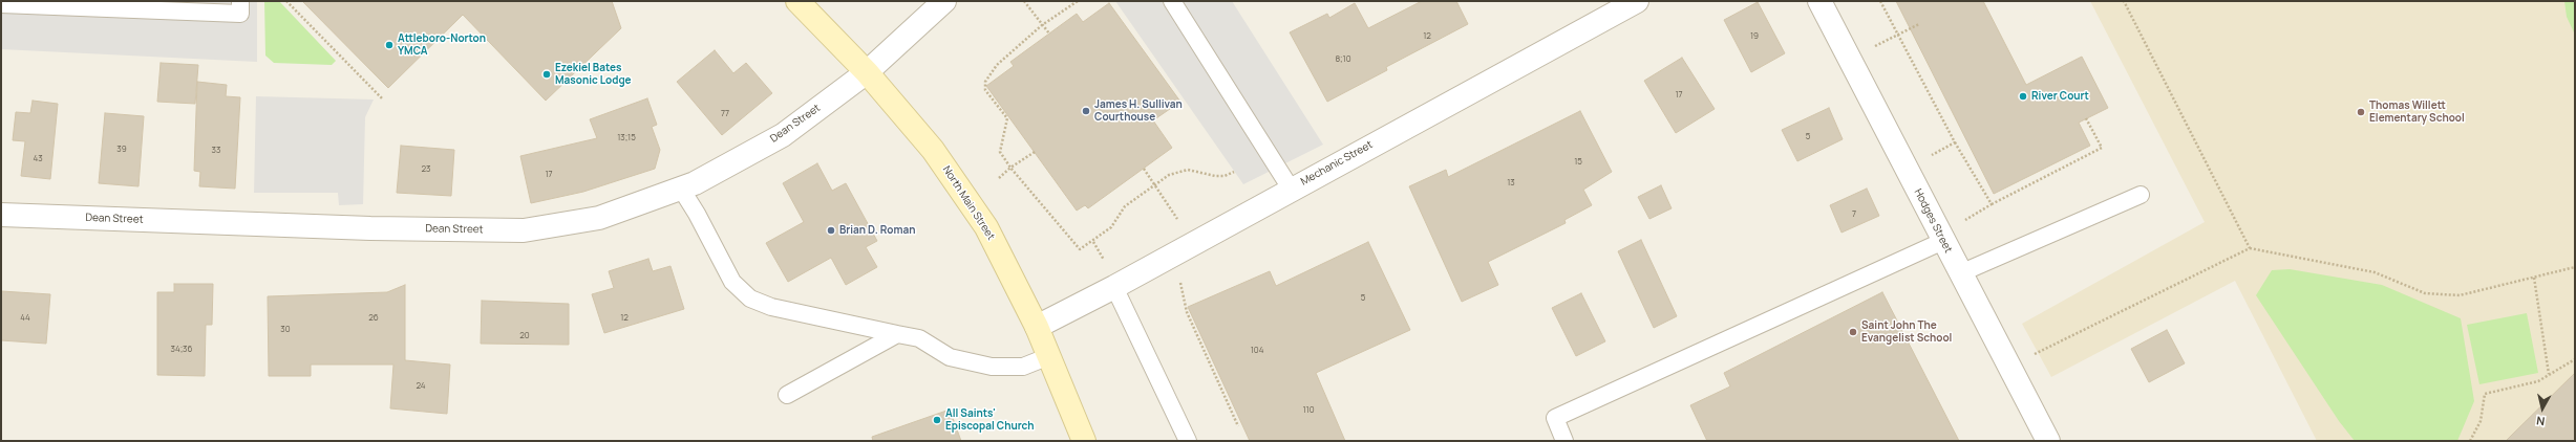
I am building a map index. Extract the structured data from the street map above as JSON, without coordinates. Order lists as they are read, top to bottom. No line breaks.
{"streets":{"main road":["North Main Street"],"street":["Dean Street","Mechanic Street","Hodges Street"]},"crossings":[["Dean Street","North Main Street"],["Mechanic Street","North Main Street"]],"places":["Attleboro-Norton YMCA","Ezekiel Bates Masonic Lodge","River Court","James H. Sullivan Courthouse","Thomas Willett Elementary School","Brian D. Roman","Saint John The Evangelist School","All Saints' Episcopal Church"],"house_numbers":["12","19","8;10","17","77","5","13;15","39","33","43","15","23","17","13","7","5","44","26","12","30","20","34;36","104","24","110"],"north":"bottom"}
